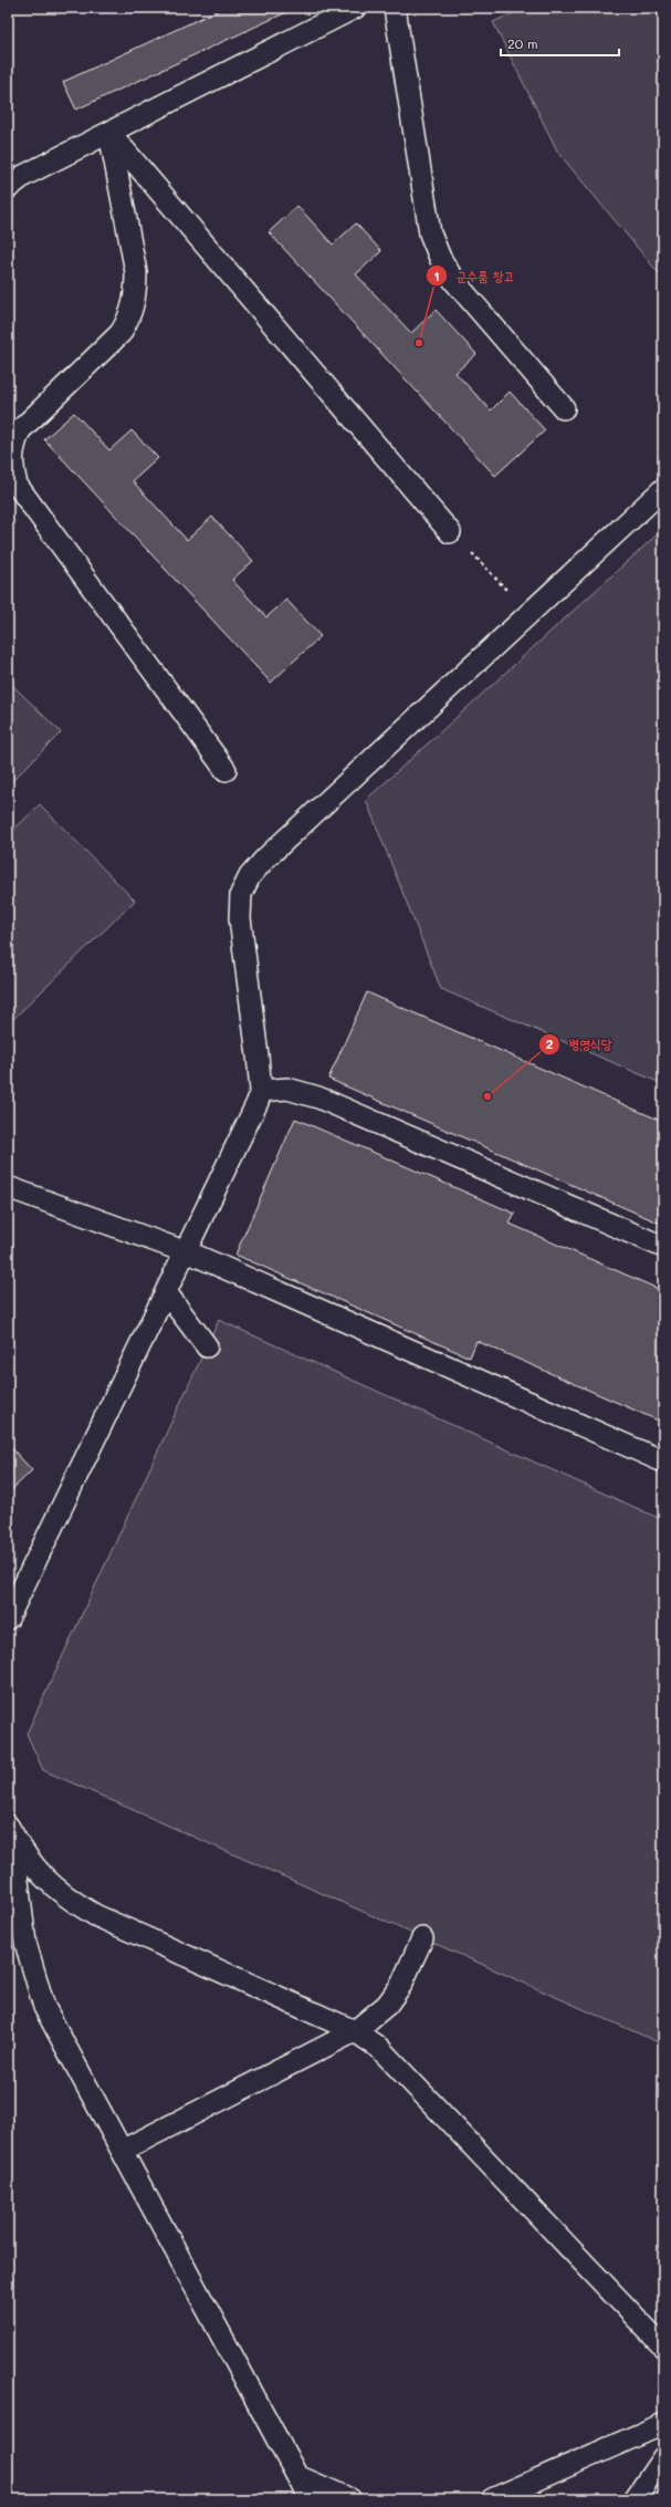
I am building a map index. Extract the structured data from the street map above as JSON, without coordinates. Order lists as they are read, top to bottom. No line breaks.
{"places":["군수품 창고","병영식당"],"scale_bar":"20 m"}
